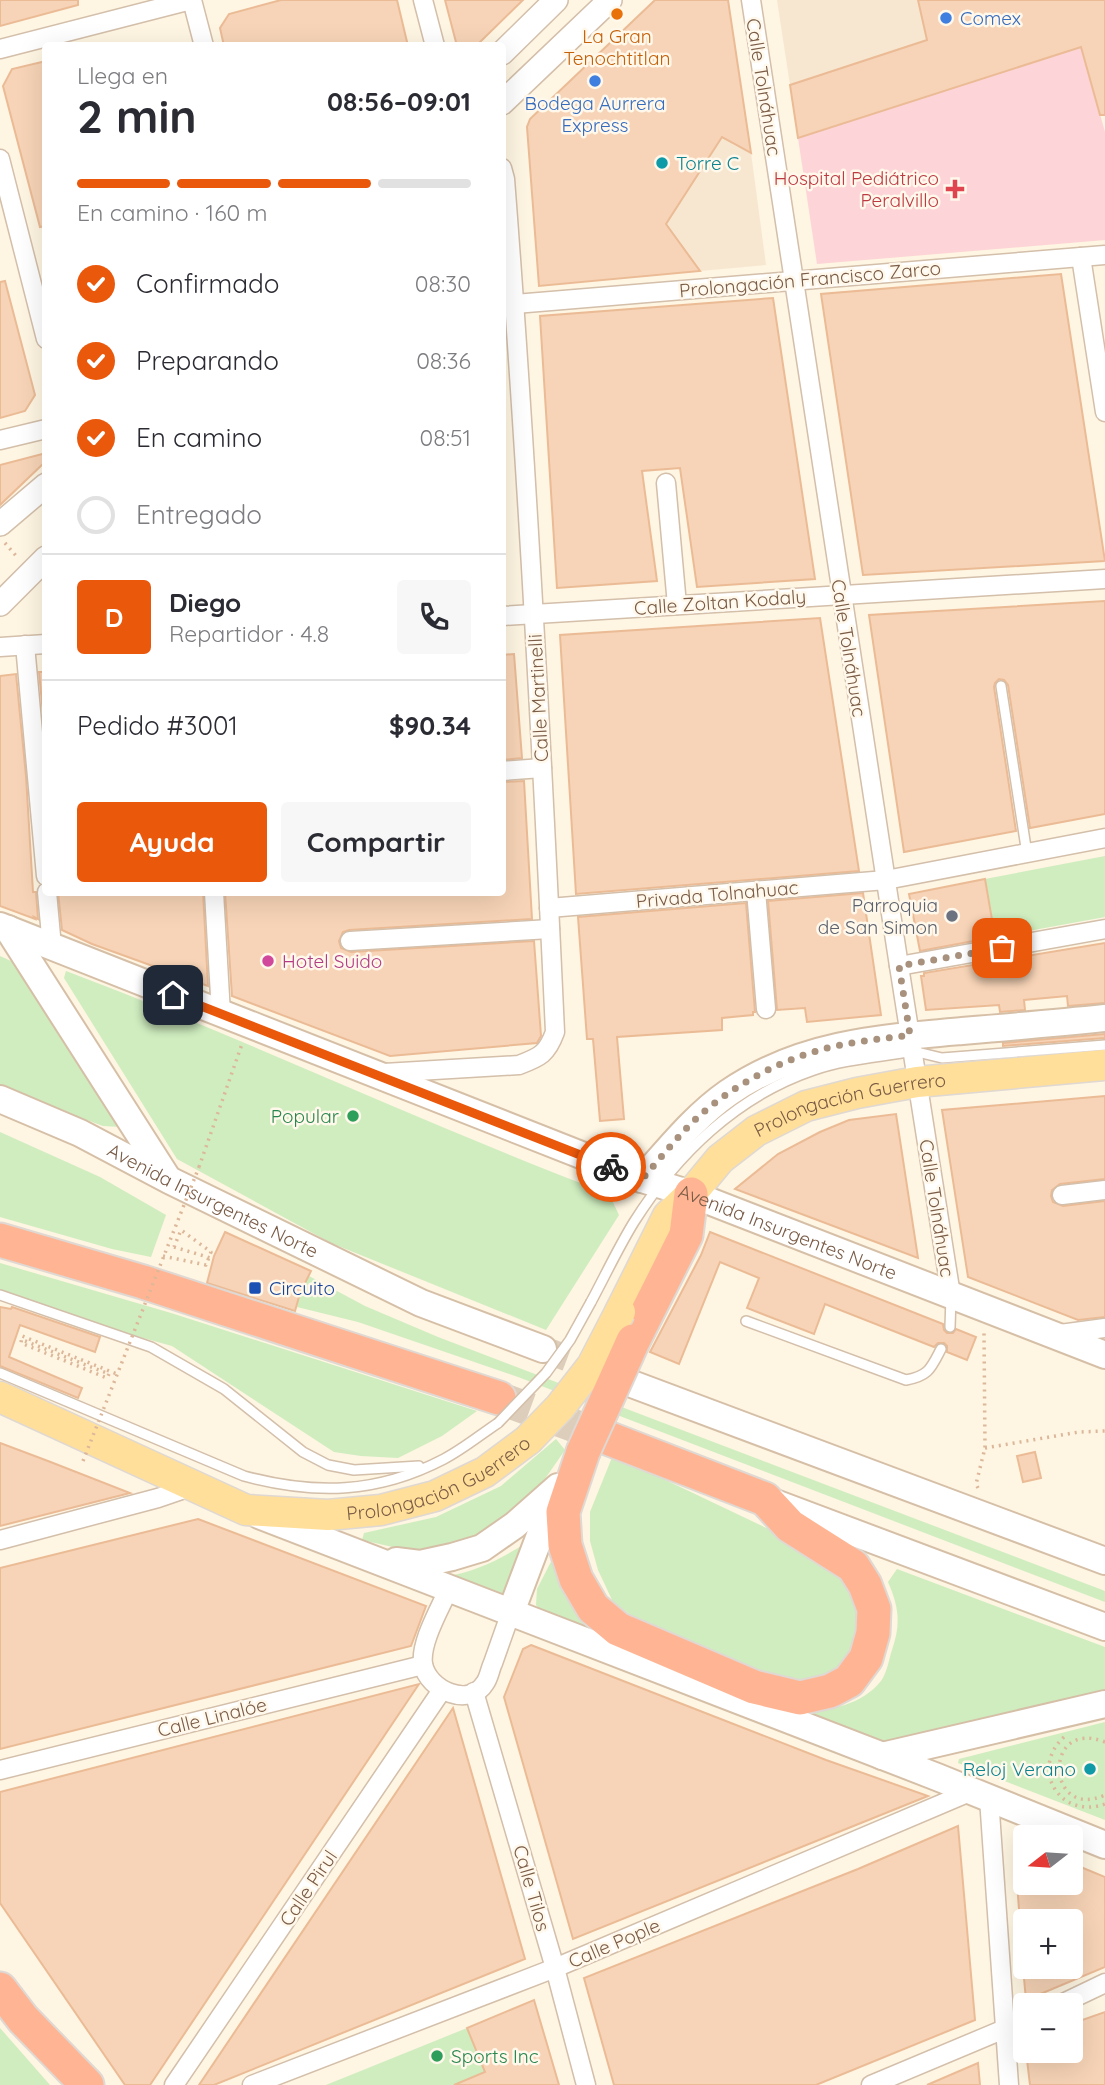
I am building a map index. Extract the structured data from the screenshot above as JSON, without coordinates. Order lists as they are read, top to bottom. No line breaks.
{"streets":{"main road":["Prolongación Guerrero","Avenida Insurgentes Norte"],"street":["Calle Tolnáhuac","Prolongación Francisco Zarco","Calle Zoltan Kodaly","Calle Martinelli","Privada Tolnahuac","Calle Linalóe","Calle Pirul","Calle Tilos","Calle Pople"]},"crossings":[["Calle Tolnáhuac","Prolongación Francisco Zarco"],["Calle Tolnáhuac","Calle Zoltan Kodaly"],["Calle Tolnáhuac","Privada Tolnahuac"],["Calle Tolnáhuac","Prolongación Guerrero"],["Calle Tolnáhuac","Avenida Insurgentes Norte"],["Prolongación Francisco Zarco","Calle Martinelli"],["Calle Zoltan Kodaly","Calle Martinelli"],["Calle Martinelli","Privada Tolnahuac"],["Calle Martinelli","Avenida Insurgentes Norte"],["Prolongación Guerrero","Avenida Insurgentes Norte"],["Calle Tilos","Calle Pople"]],"places":{"other":["La Gran Tenochtitlan","Comex","Bodega Aurrera Express","Torre C","Parroquia de San Simon","Hotel Suido","Popular","Reloj Verano","Sports Inc"],"health":["Hospital Pediátrico Peralvillo"],"transit":["Circuito"]},"north":"left","page":{"heading":["2 min","Llega en","08:56–09:01"],"panel":["Diego","Repartidor · 4.8","Pedido #3001","$90.34"],"bar":"En camino · 160 m","list":[["Confirmado","08:30"],["Preparando","08:36"],["En camino","08:51"],"Entregado"],"round":"D","buttons":["Ayuda","Compartir"],"map_buttons":["+","−"]}}
